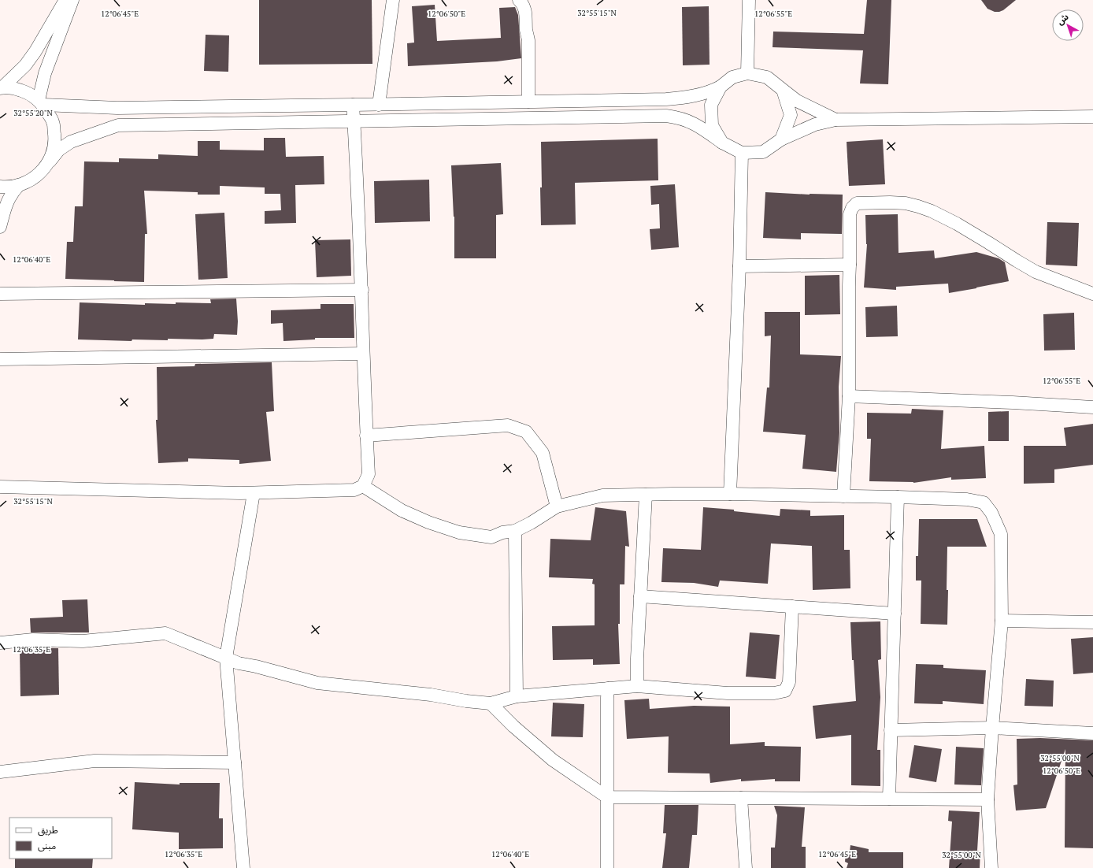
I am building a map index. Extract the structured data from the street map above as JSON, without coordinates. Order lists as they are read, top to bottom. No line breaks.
{"legend":["طريق","مبنى"],"north":"top left","coordinates":["32°55'15\"N","12°06'45\"E","12°06'50\"E","12°06'55\"E","32°55'20\"N","12°06'40\"E","12°06'35\"E","32°55'00\"N"]}
